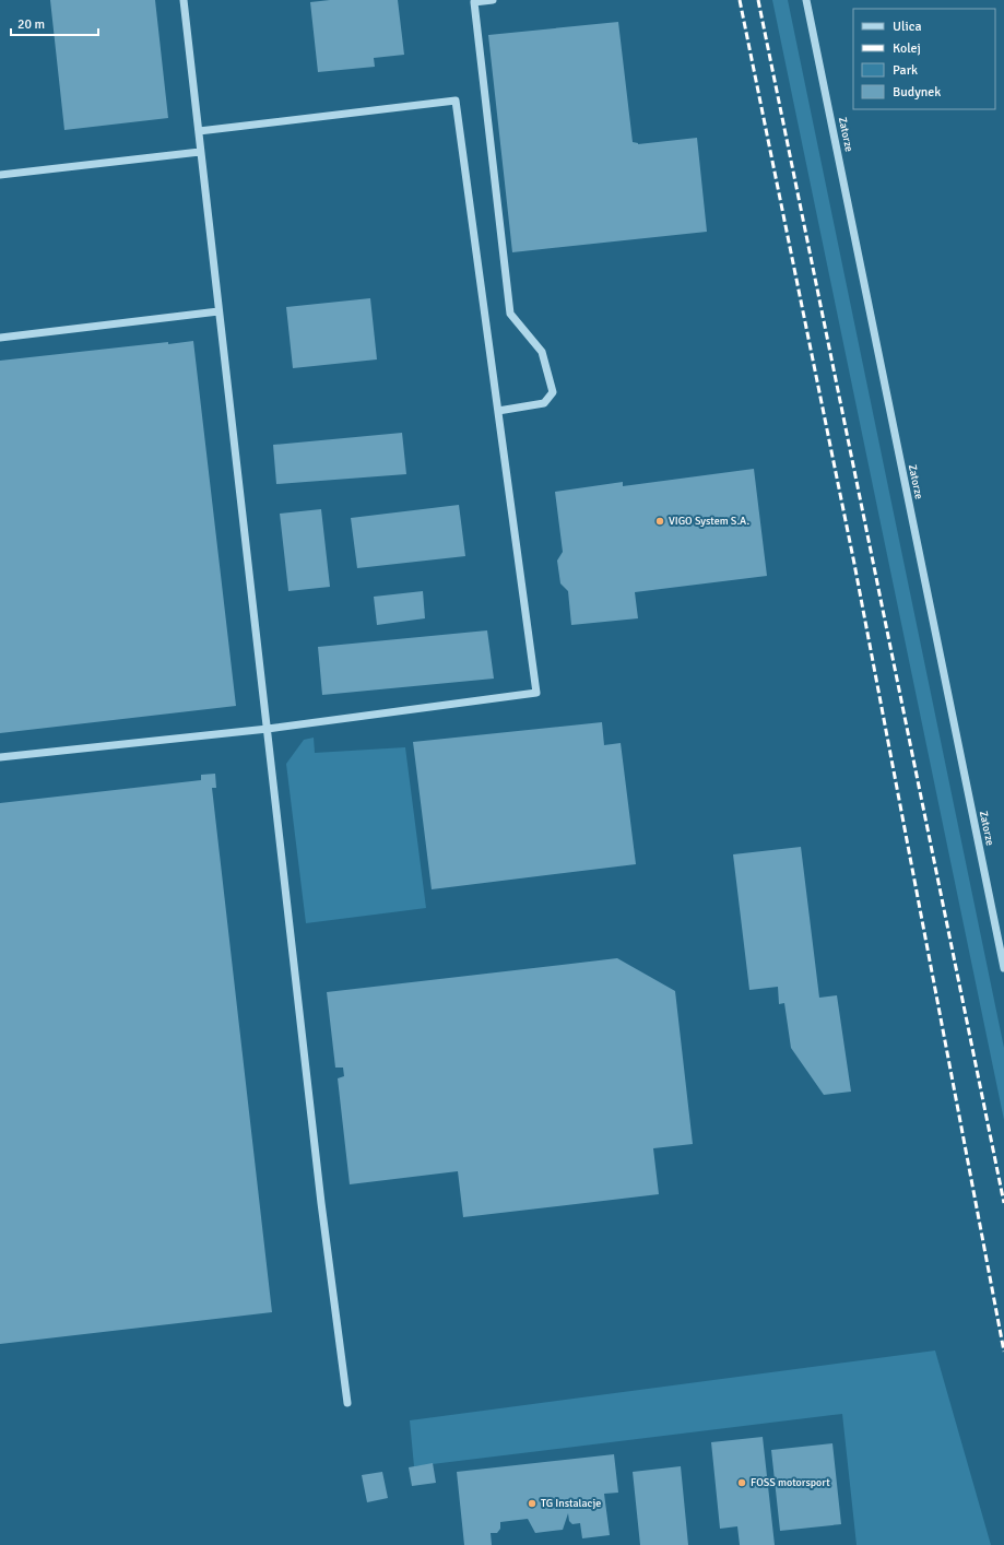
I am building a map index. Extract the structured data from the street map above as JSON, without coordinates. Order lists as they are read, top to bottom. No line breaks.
{"streets":{"street":["Zatorze"]},"places":["VIGO System S.A.","FOSS motorsport","TG Instalacje"],"legend":["Ulica","Kolej","Park","Budynek"],"scale_bar":"20 m"}
